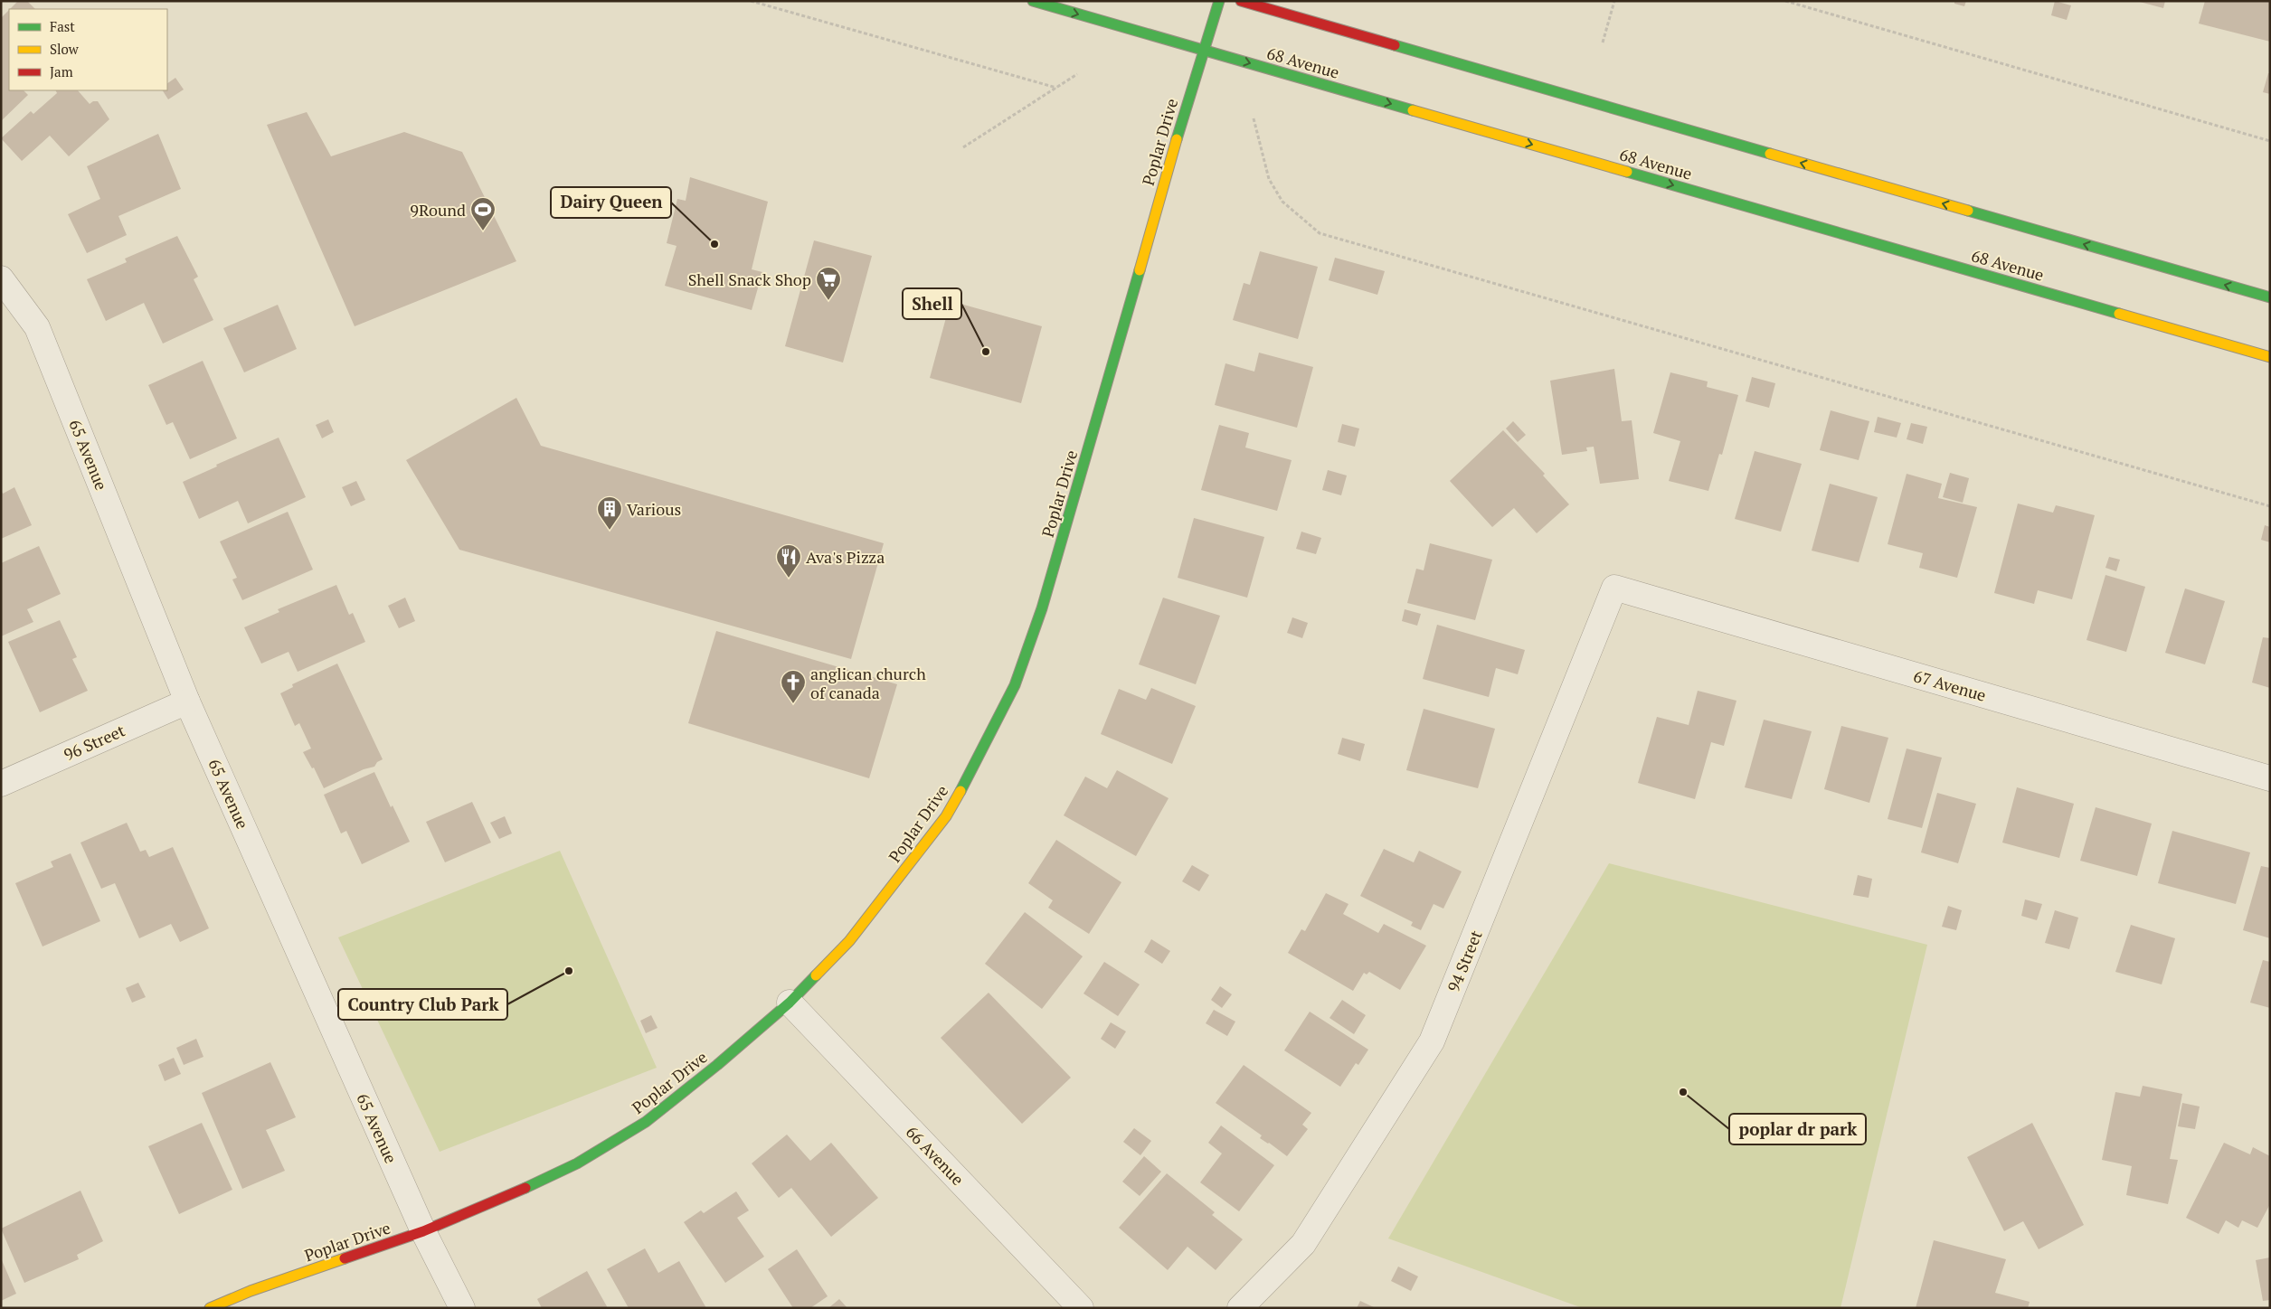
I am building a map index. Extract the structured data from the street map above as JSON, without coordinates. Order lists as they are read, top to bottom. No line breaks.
{"streets":{"main road":["68 Avenue","Poplar Drive"],"street":["65 Avenue","67 Avenue","96 Street","94 Street","66 Avenue"]},"crossings":[["68 Avenue","Poplar Drive"],["Poplar Drive","65 Avenue"],["Poplar Drive","66 Avenue"],["65 Avenue","96 Street"],["67 Avenue","94 Street"]],"places":{"sports":["9Round"],"other":["Dairy Queen","Shell","Country Club Park","poplar dr park"],"supermarket":["Shell Snack Shop"],"building":["Various"],"restaurant":["Ava's Pizza"],"church":["anglican church of canada"]},"legend":["Fast","Slow","Jam"]}
